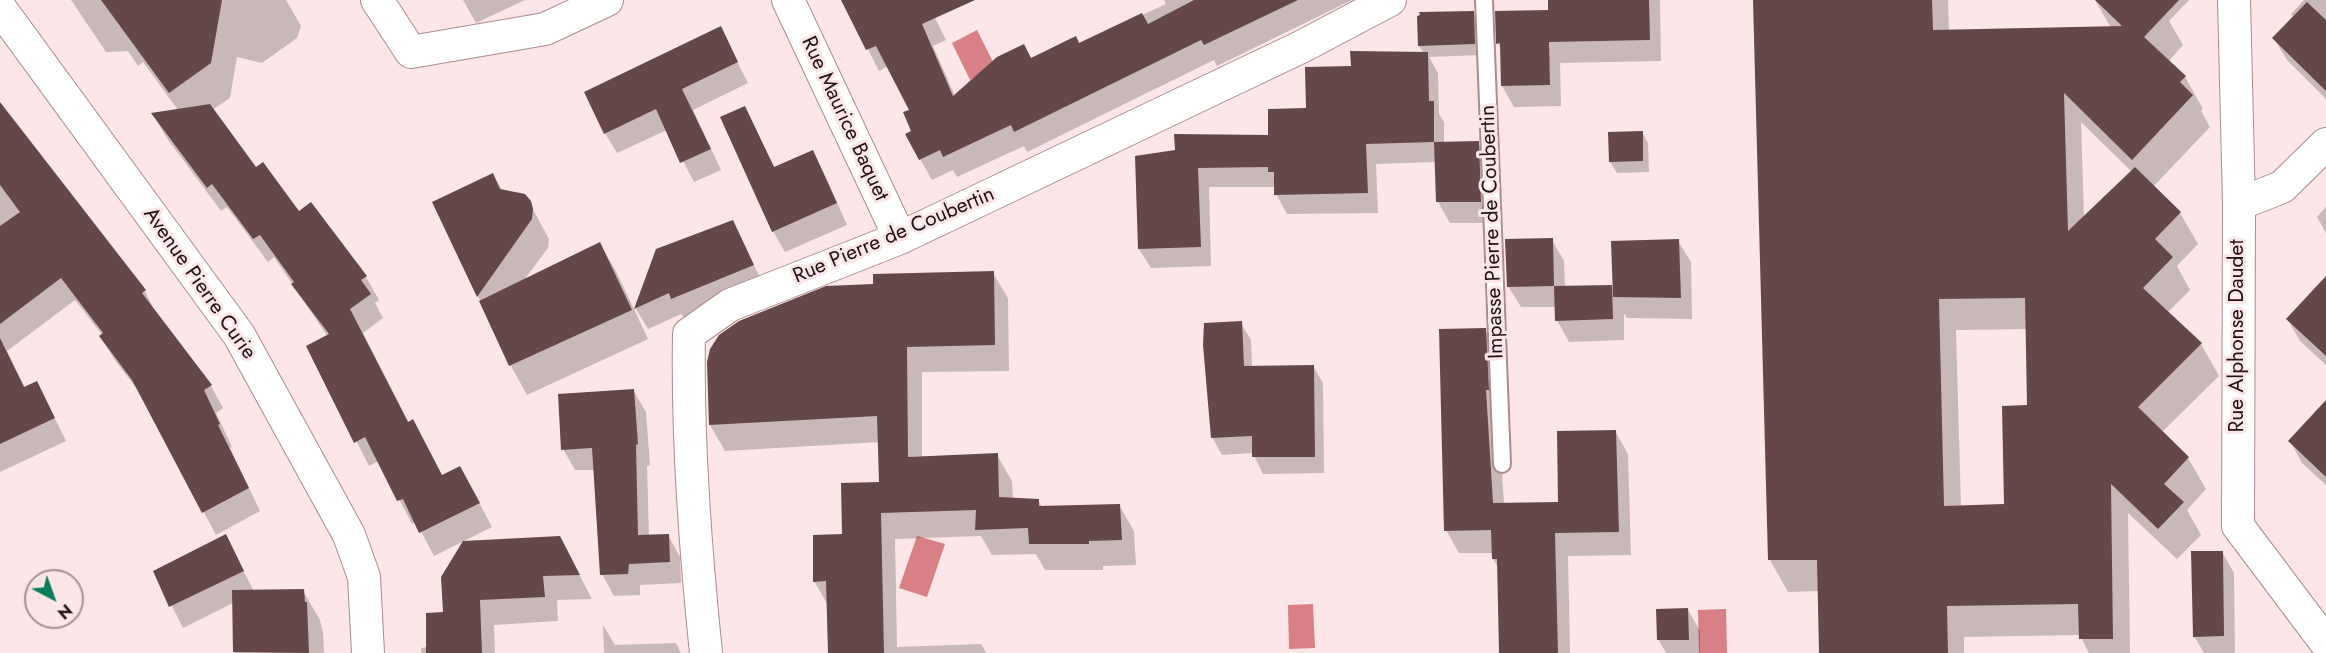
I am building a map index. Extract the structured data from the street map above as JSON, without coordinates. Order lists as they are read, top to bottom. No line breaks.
{"streets":{"street":["Rue Maurice Baquet","Rue Pierre de Coubertin","Avenue Pierre Curie","Rue Alphonse Daudet"],"lane":["Impasse Pierre de Coubertin"]},"crossings":[["Rue Maurice Baquet","Rue Pierre de Coubertin"]],"north":"bottom right"}
